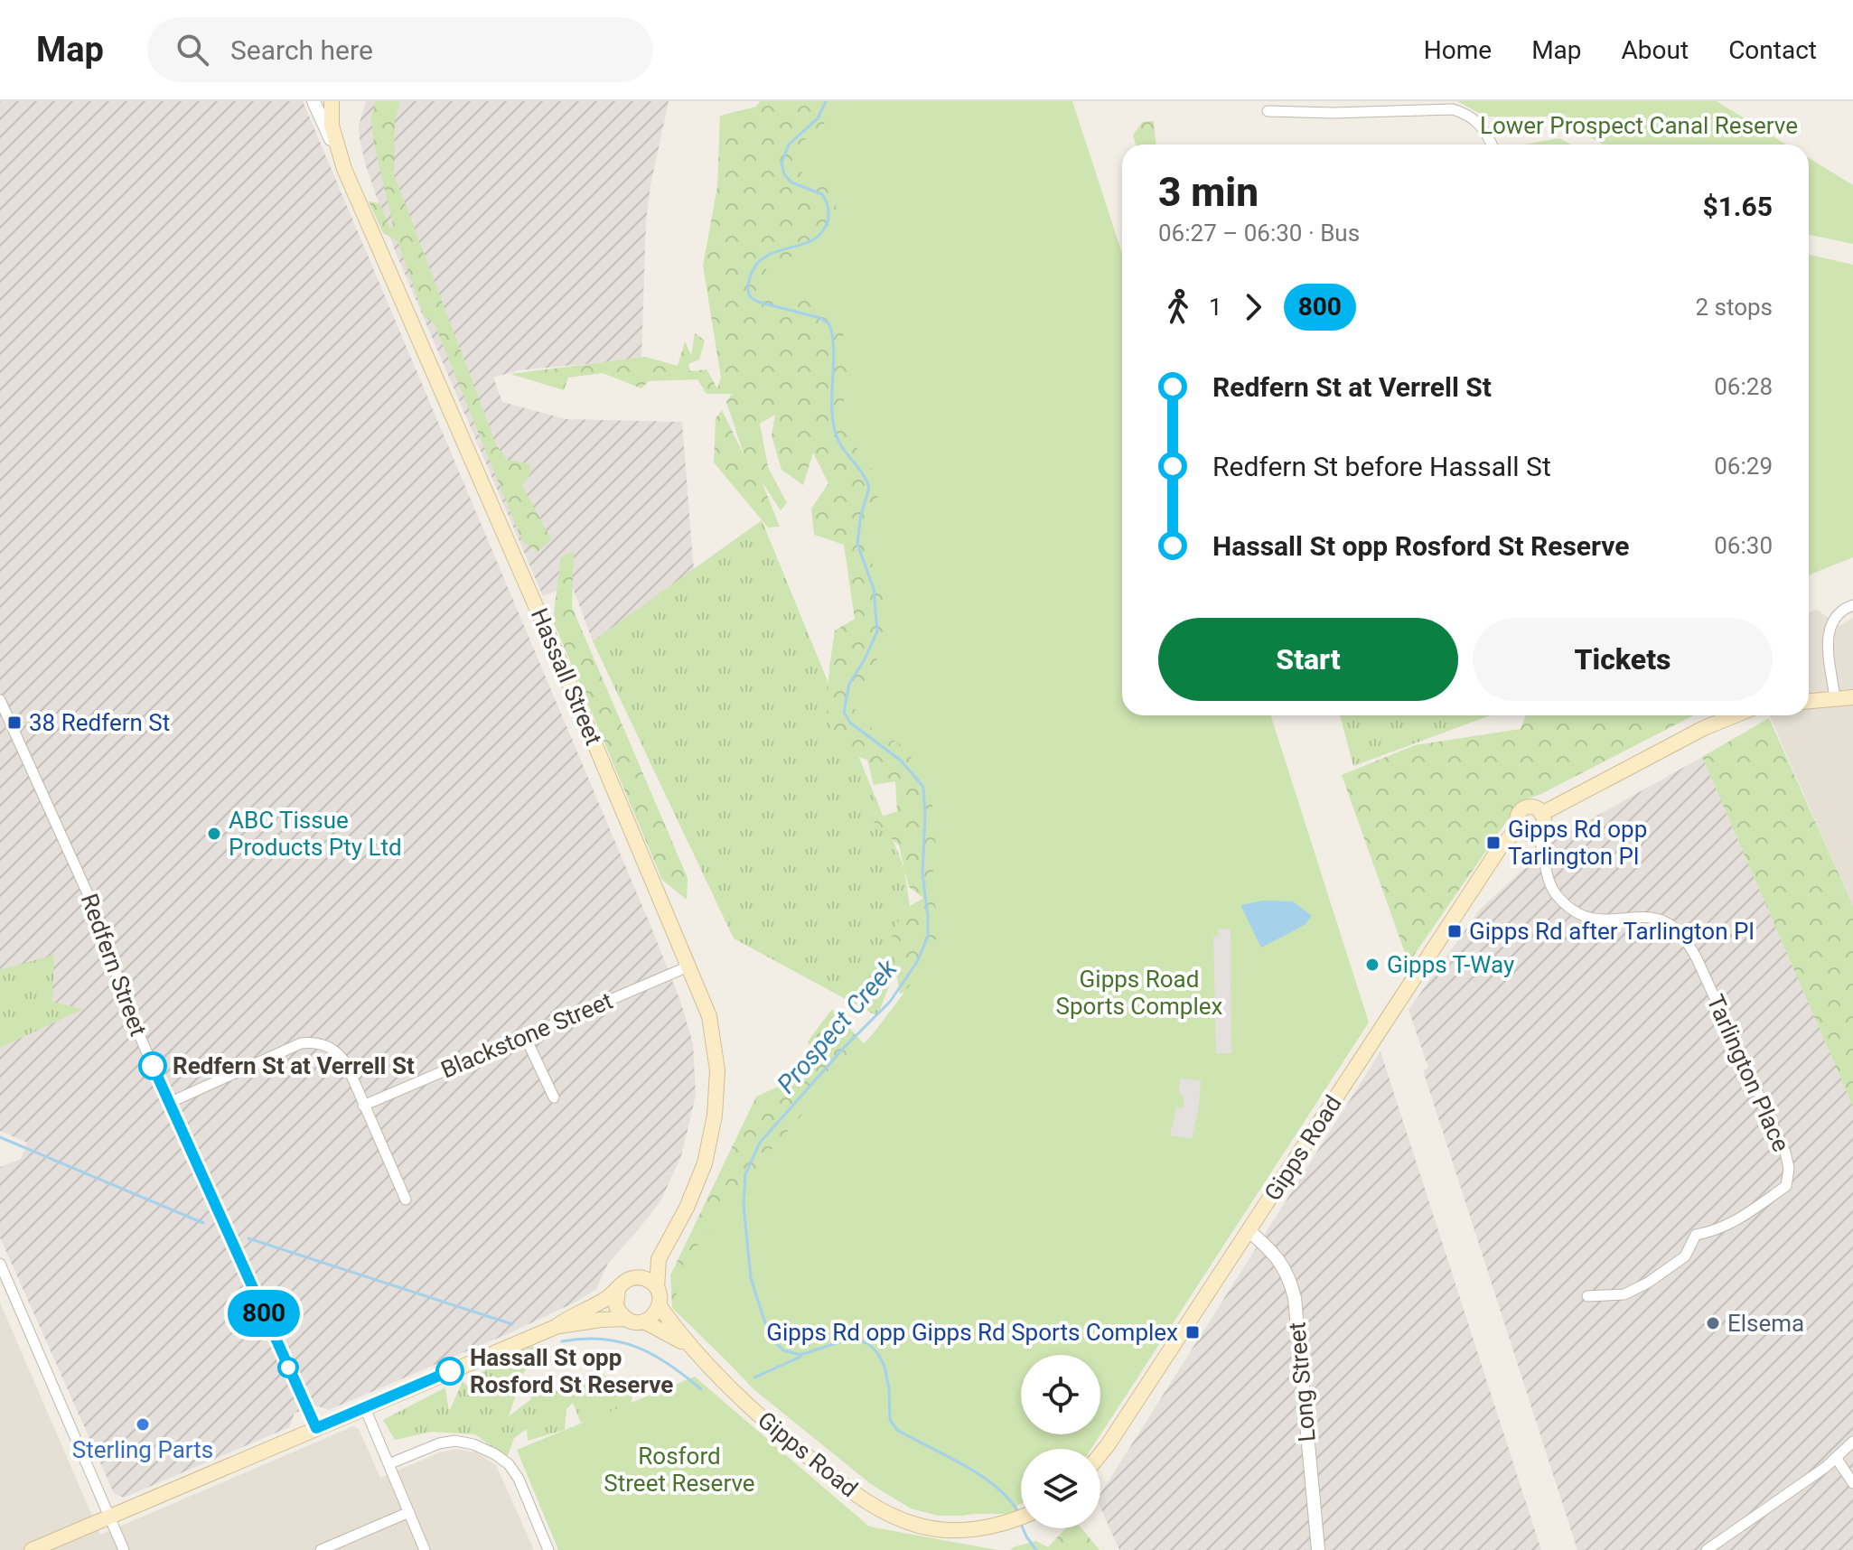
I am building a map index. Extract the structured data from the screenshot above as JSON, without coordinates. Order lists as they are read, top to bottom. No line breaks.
{"streets":{"main road":["Hassall Street","Gipps Road"],"street":["Redfern Street","Blackstone Street","Tarlington Place","Long Street"]},"crossings":[["Hassall Street","Blackstone Street"],["Hassall Street","Gipps Road"],["Tarlington Place","Gipps Road"],["Gipps Road","Long Street"]],"water":["Prospect Creek"],"parks":["Lower Prospect Canal Reserve","Gipps Road Sports Complex","Rosford Street Reserve"],"places":{"transit":["38 Redfern St","Gipps Rd opp Tarlington Pl","Gipps Rd after Tarlington Pl","Gipps Rd opp Gipps Rd Sports Complex"],"other":["ABC Tissue Products Pty Ltd","Gipps T-Way","Redfern St at Verrell St","Elsema","Hassall St opp Rosford St Reserve","Sterling Parts"]},"lines":["bus line 800"],"page":{"header":"Map","search":"Search here","nav":["Home","Map","About","Contact"],"on_map":"800","heading":["3 min","06:27 – 06:30 · Bus","$1.65"],"legs":["1","800","2 stops"],"list":[{"name":"Redfern St at Verrell St","value":"06:28"},{"name":"Redfern St before Hassall St","value":"06:29"},{"name":"Hassall St opp Rosford St Reserve","value":"06:30"}],"buttons":["Start","Tickets"]}}
